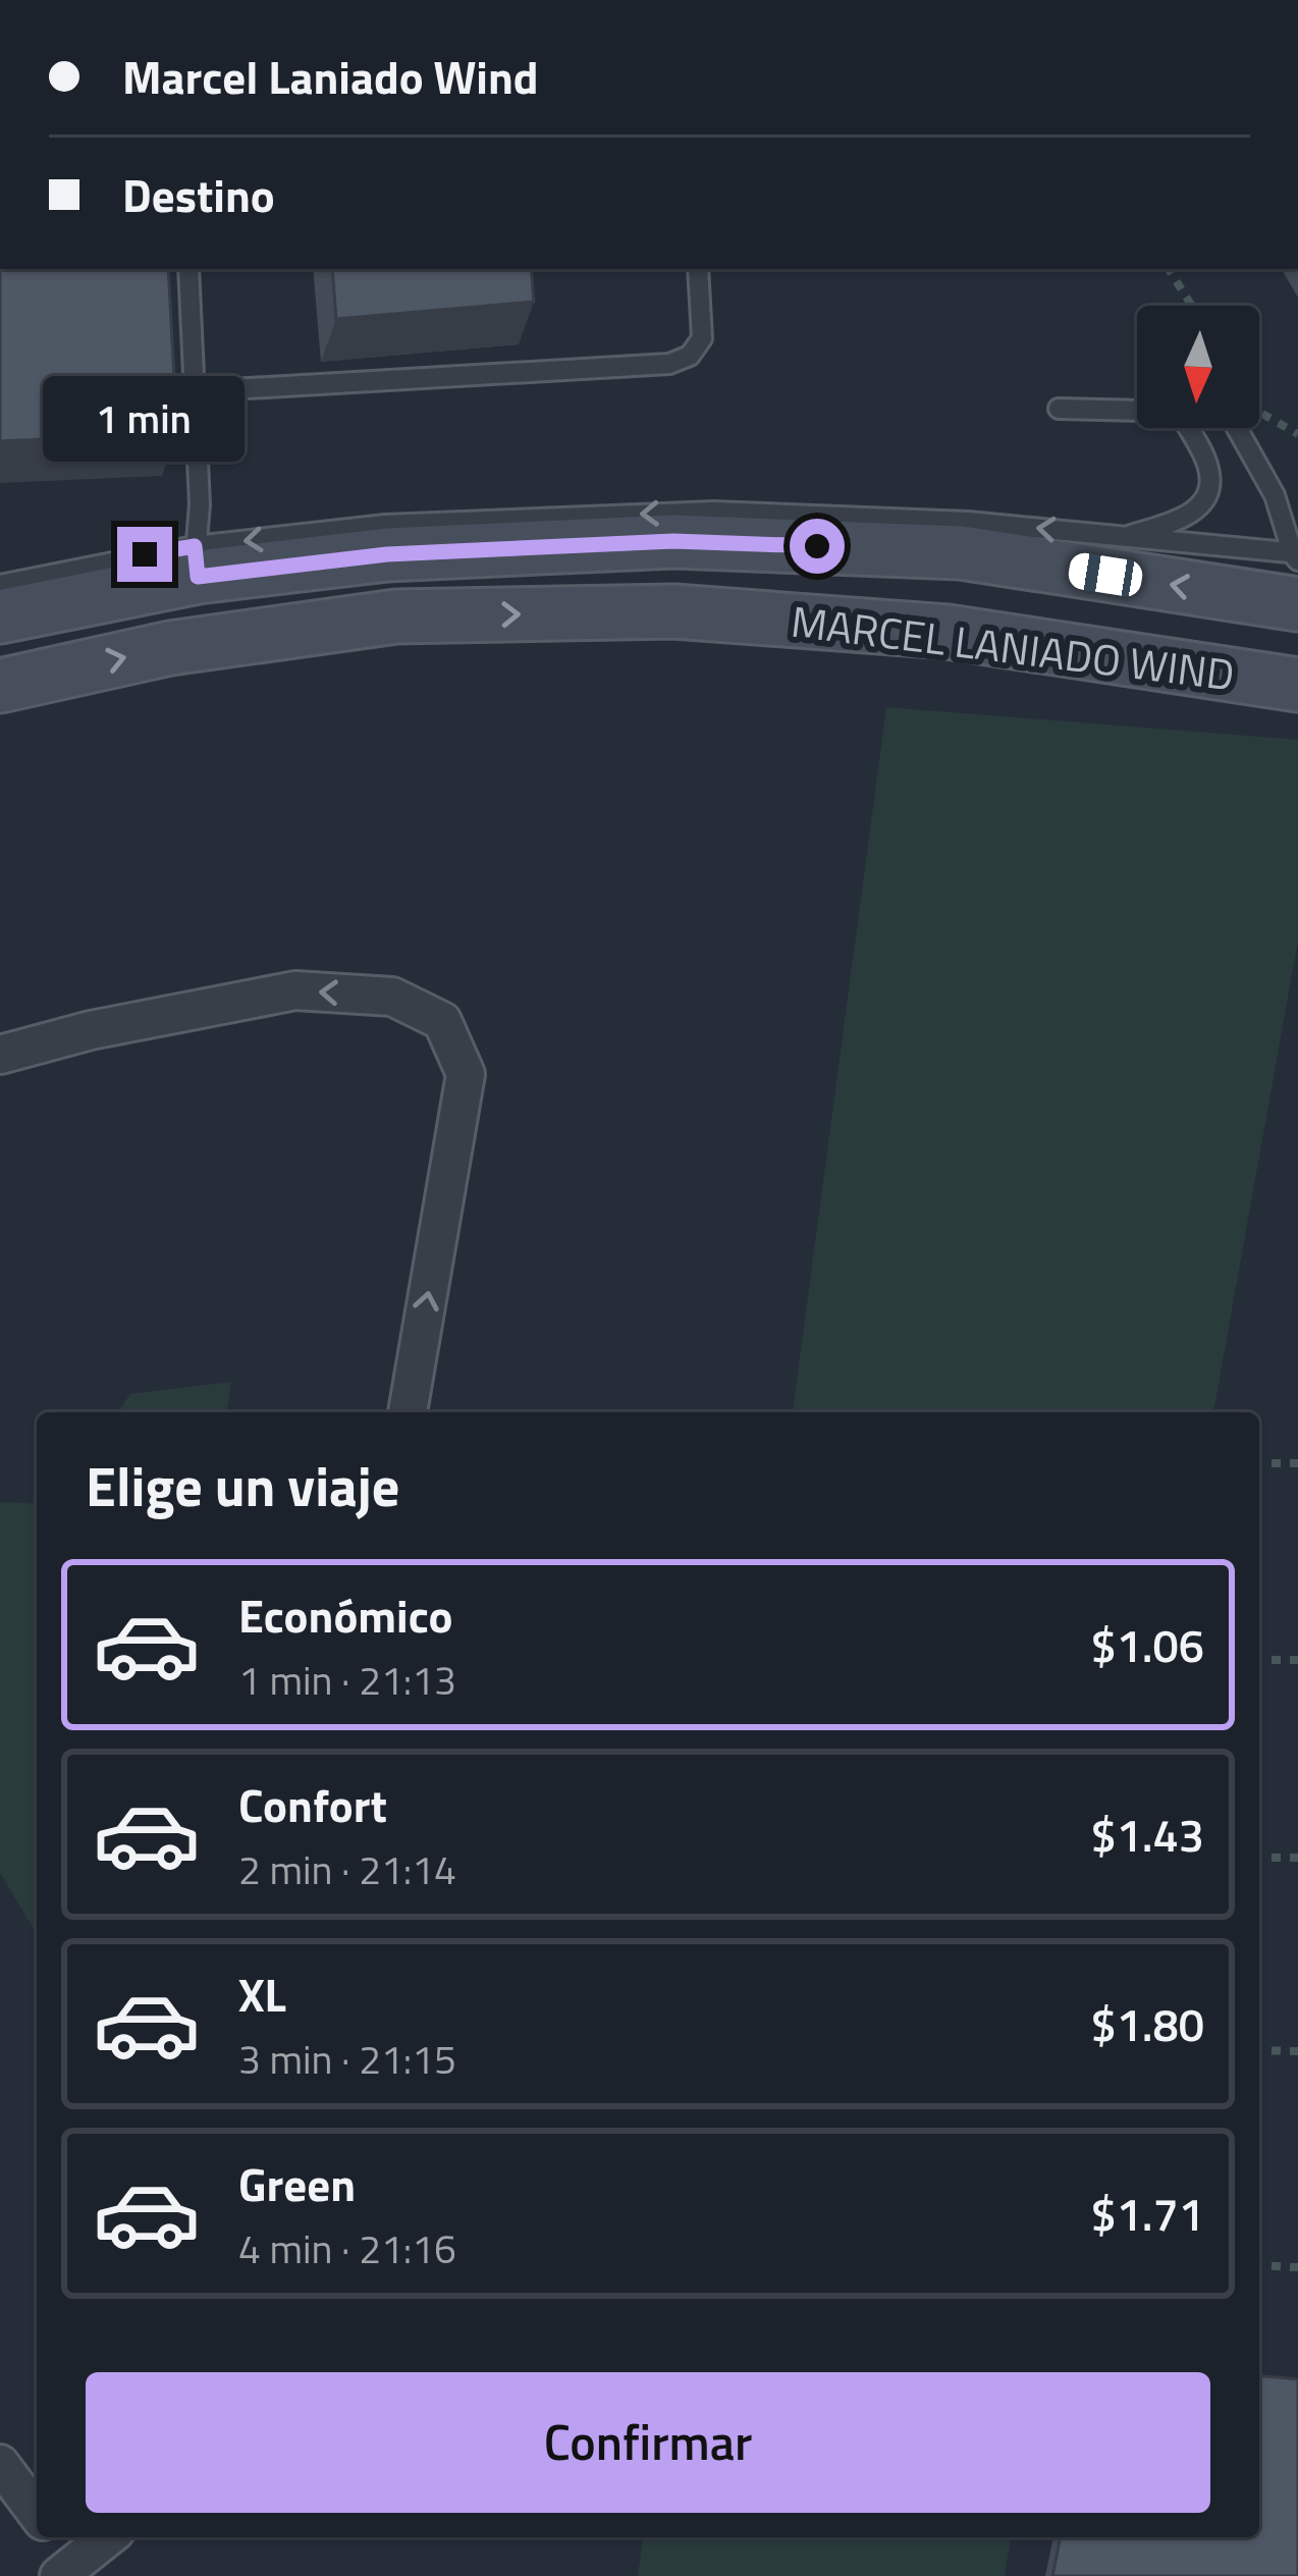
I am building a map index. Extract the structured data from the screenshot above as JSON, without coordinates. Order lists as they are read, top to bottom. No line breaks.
{"streets":{"main road":["MARCEL LANIADO WIND"]},"north":"bottom","page":{"banner":["Marcel Laniado Wind","Destino"],"bubble":"1 min","heading":"Elige un viaje","list":[{"name":"Económico","note":"1 min · 21:13","value":"$1.06"},{"name":"Confort","note":"2 min · 21:14","value":"$1.43"},{"name":"XL","note":"3 min · 21:15","value":"$1.80"},{"name":"Green","note":"4 min · 21:16","value":"$1.71"}],"buttons":"Confirmar"}}
